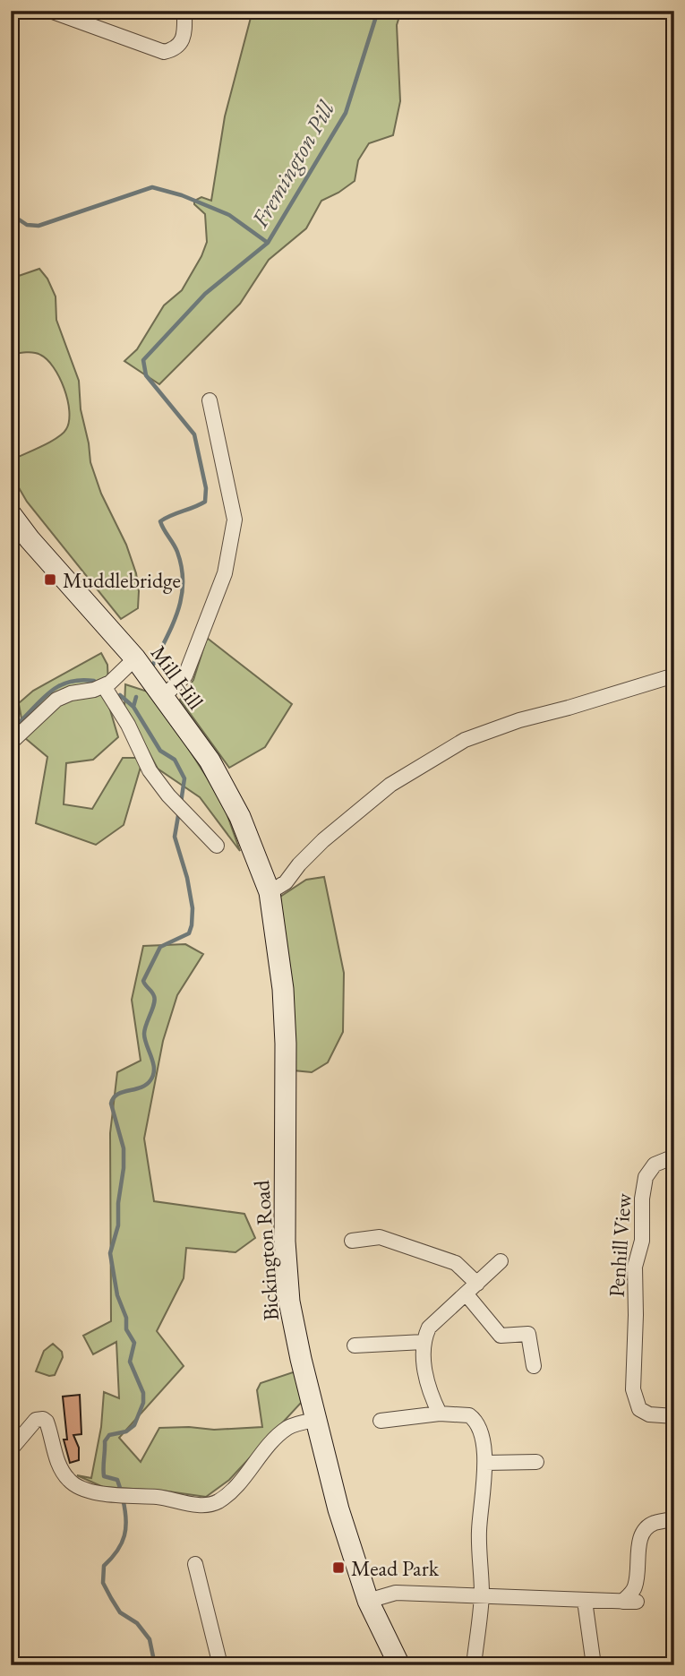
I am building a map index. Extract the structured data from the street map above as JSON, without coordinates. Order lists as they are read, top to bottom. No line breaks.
{"streets":{"main road":["Mill Hill","Bickington Road"],"street":["Penhill View"]},"crossings":[["Mill Hill","Bickington Road"]],"water":["Fremington Pill"],"places":{"transit":["Muddlebridge","Mead Park"]}}
